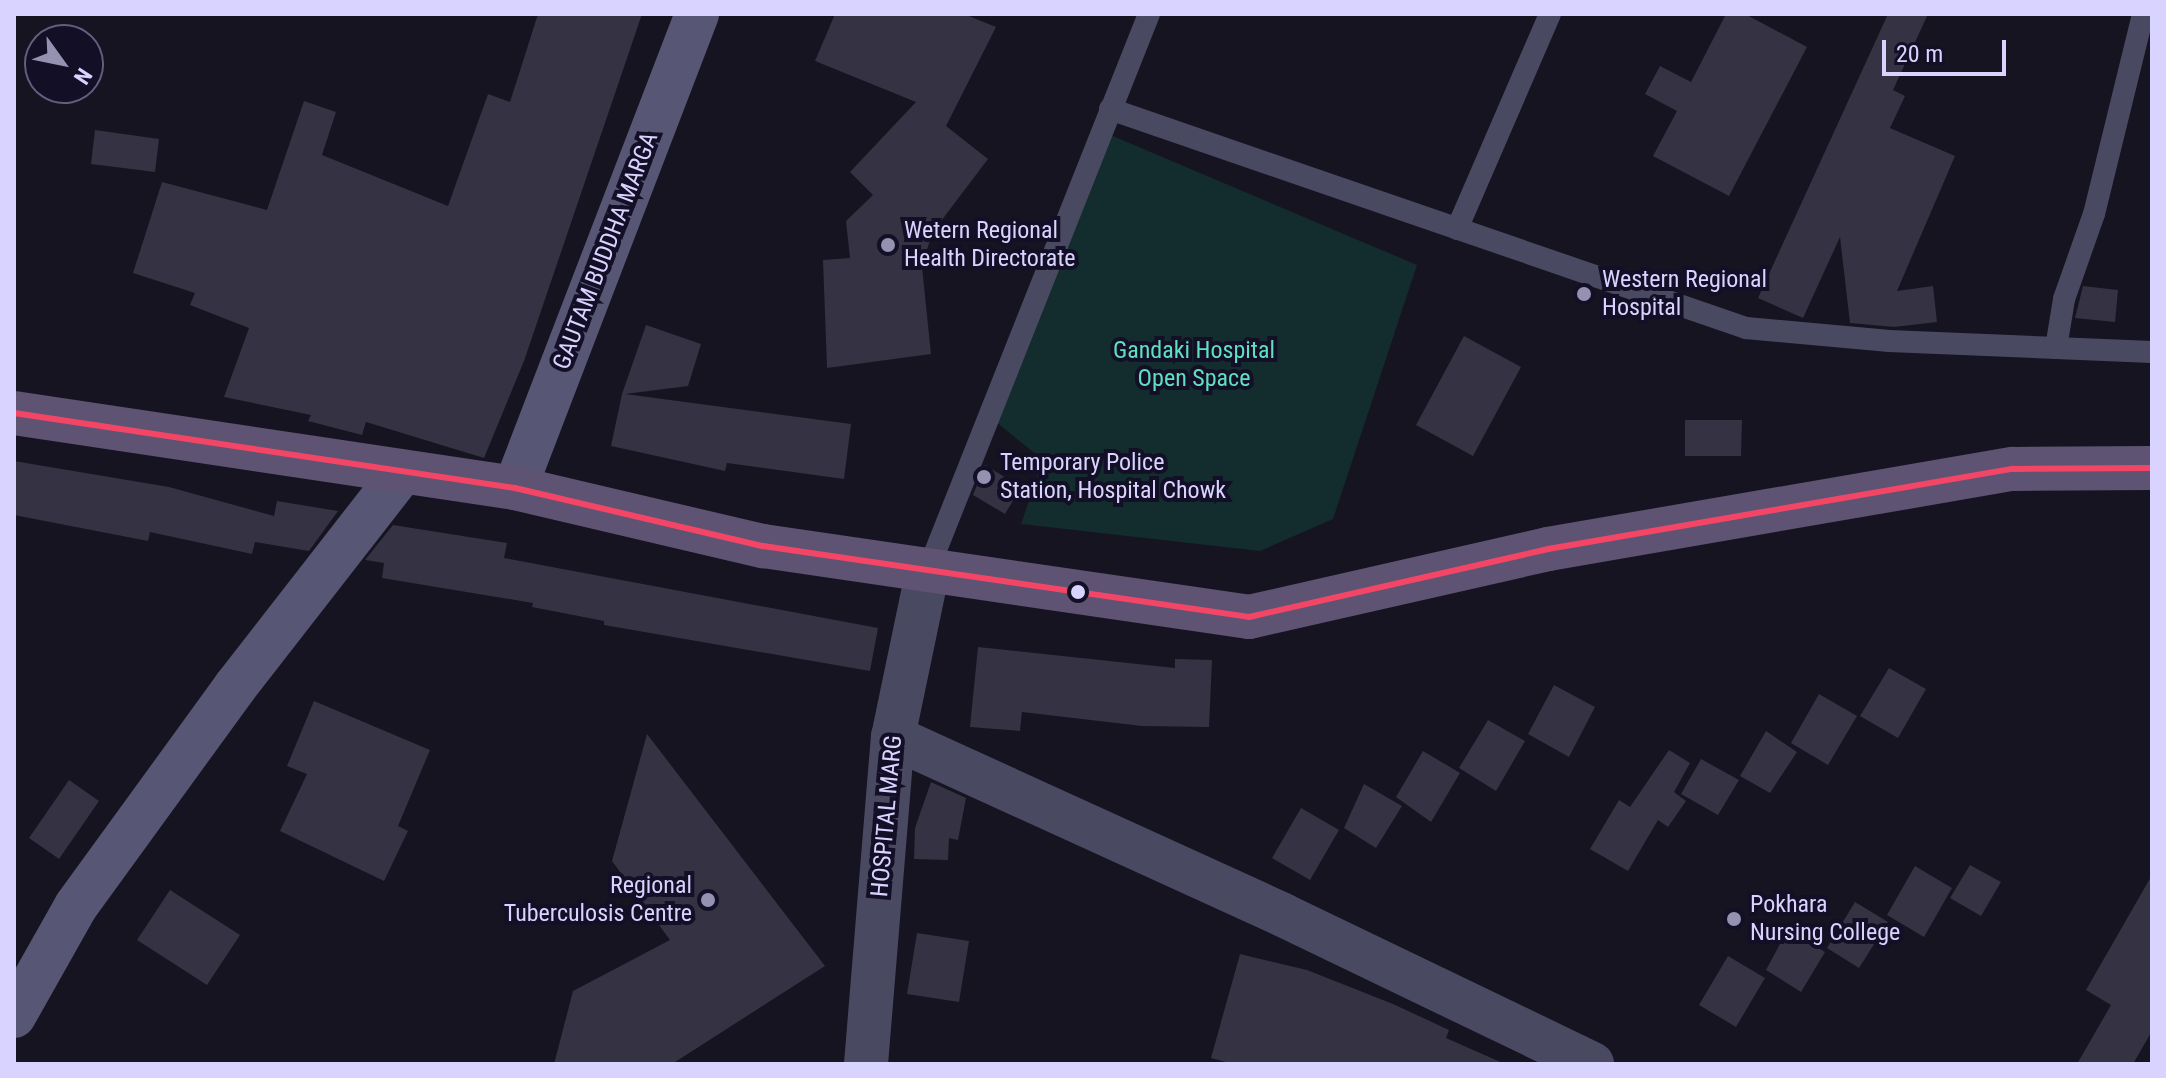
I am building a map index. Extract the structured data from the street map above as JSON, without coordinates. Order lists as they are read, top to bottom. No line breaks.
{"streets":{"main road":["GAUTAM BUDDHA MARGA"],"street":["HOSPITAL MARG"]},"parks":["Gandaki Hospital Open Space"],"places":["Wetern Regional Health Directorate","Western Regional Hospital","Temporary Police Station, Hospital Chowk","Regional Tuberculosis Centre","Pokhara Nursing College"],"scale_bar":"20 m","north":"bottom right"}
